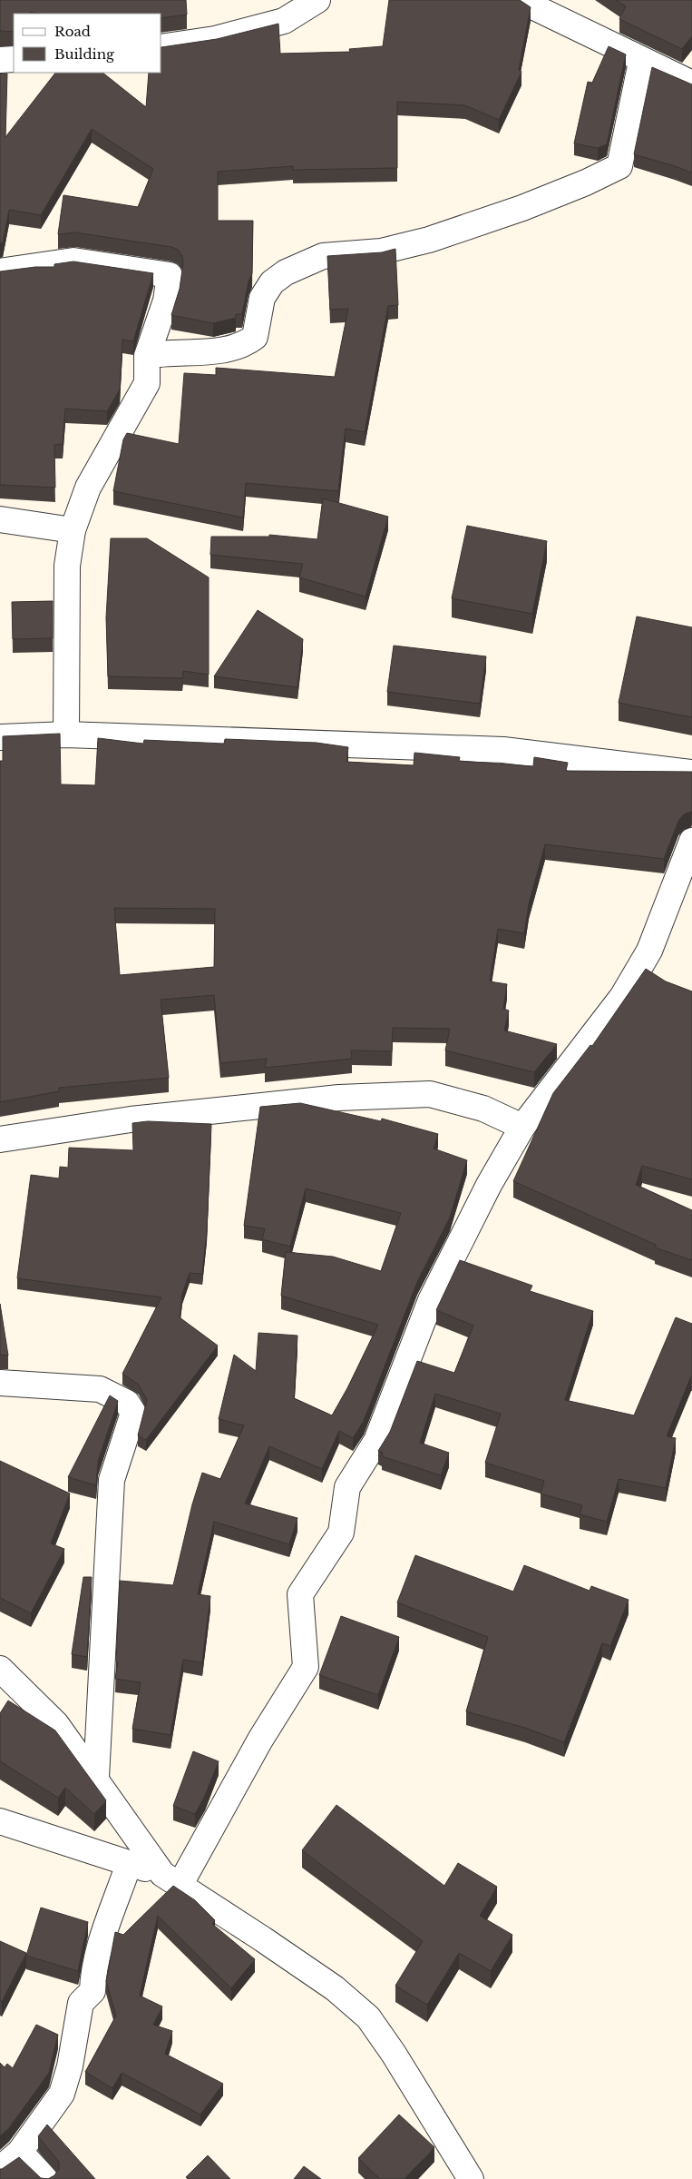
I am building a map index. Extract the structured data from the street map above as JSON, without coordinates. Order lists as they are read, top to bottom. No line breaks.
{"legend":["Road","Building"]}
